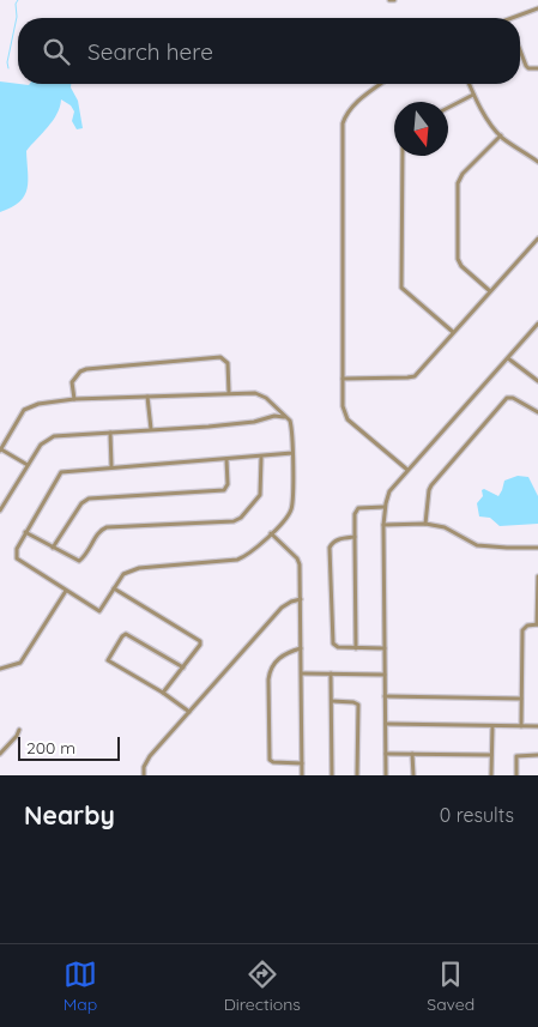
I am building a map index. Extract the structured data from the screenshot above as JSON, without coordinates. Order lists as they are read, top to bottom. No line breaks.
{"scale_bar":"200 m","north":"bottom","page":{"search":"Search here","scale":"200 m","heading":["Nearby","0 results"],"nav":["Map","Directions","Saved"]}}
